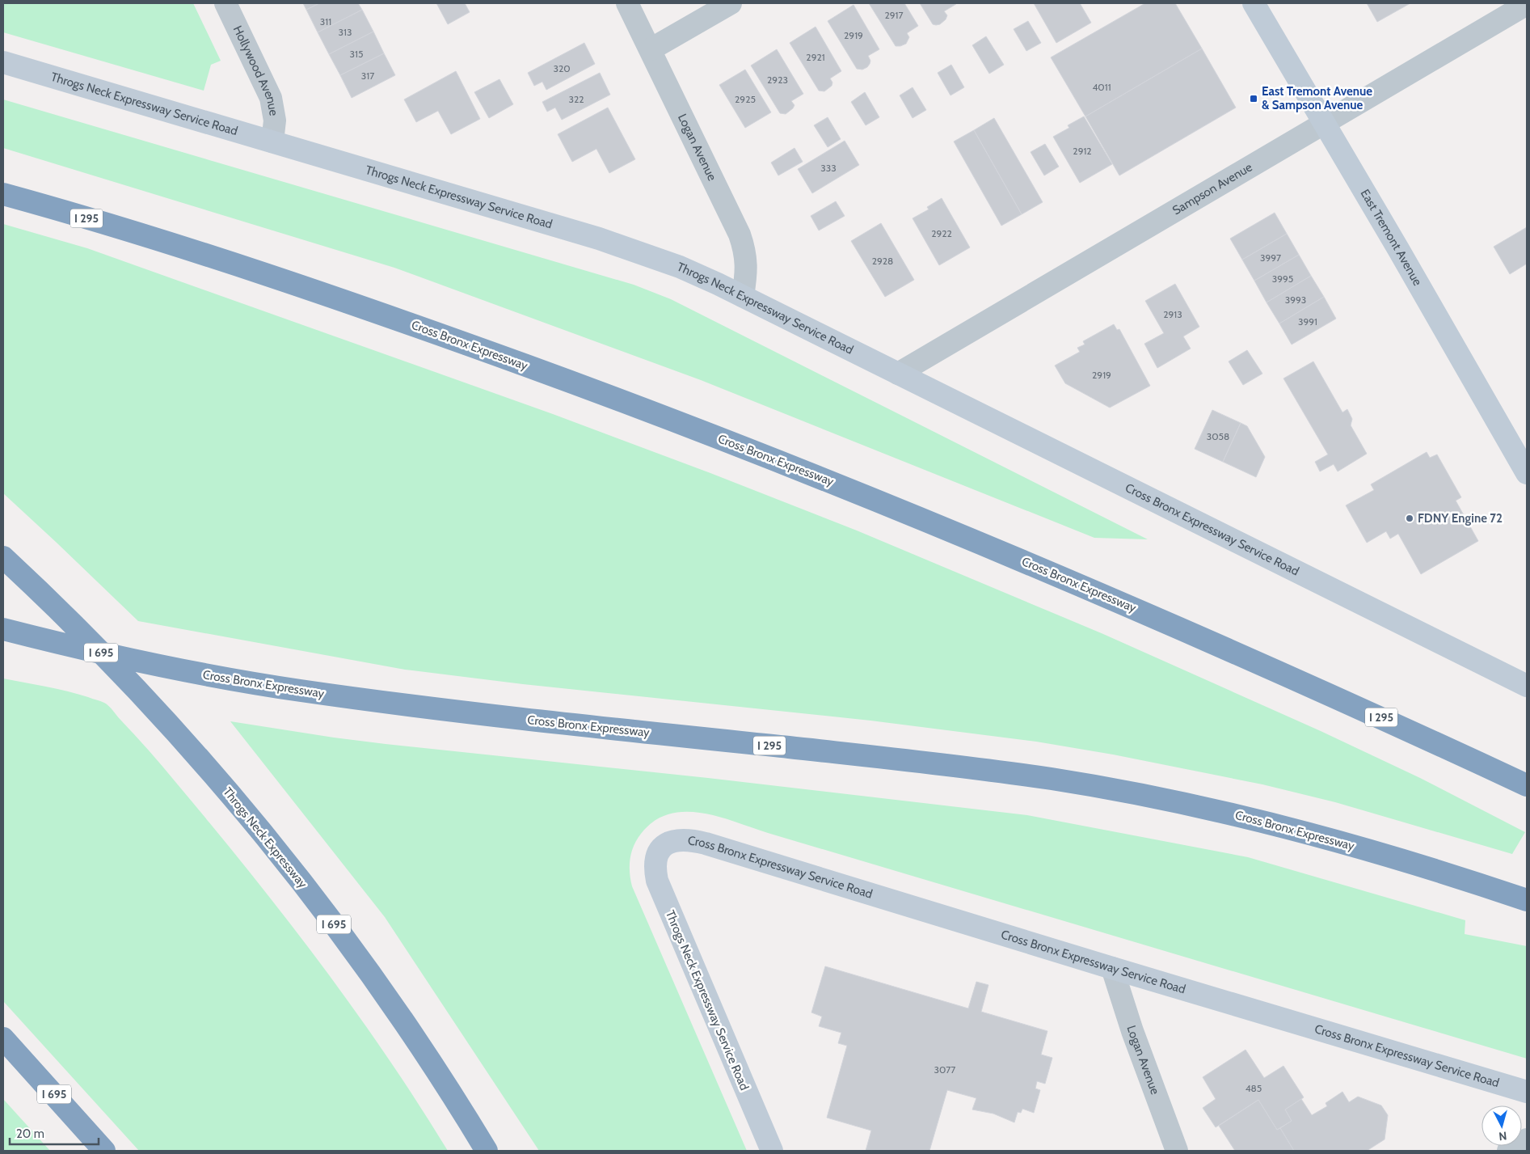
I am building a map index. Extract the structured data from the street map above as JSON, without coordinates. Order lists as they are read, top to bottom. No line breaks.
{"streets":{"highway":["I 295","Cross Bronx Expressway","I 695","Throgs Neck Expressway"],"street":["Hollywood Avenue","Throgs Neck Expressway Service Road","Logan Avenue","Sampson Avenue","East Tremont Avenue","Cross Bronx Expressway Service Road"]},"crossings":[["Hollywood Avenue","Throgs Neck Expressway Service Road"],["Throgs Neck Expressway Service Road","Logan Avenue"],["Throgs Neck Expressway Service Road","Sampson Avenue"],["Throgs Neck Expressway Service Road","Cross Bronx Expressway Service Road"],["Logan Avenue","Cross Bronx Expressway Service Road"],["Sampson Avenue","East Tremont Avenue"],["Sampson Avenue","Cross Bronx Expressway Service Road"]],"places":{"transit":["East Tremont Avenue & Sampson Avenue"],"other":["FDNY Engine 72"]},"house_numbers":["2917","311","313","2919","315","2921","320","317","2923","4011","322","2925","2912","333","2922","3997","2928","3995","3993","2913","3991","2919","3058","3077","485"],"scale_bar":"20 m","north":"bottom"}
